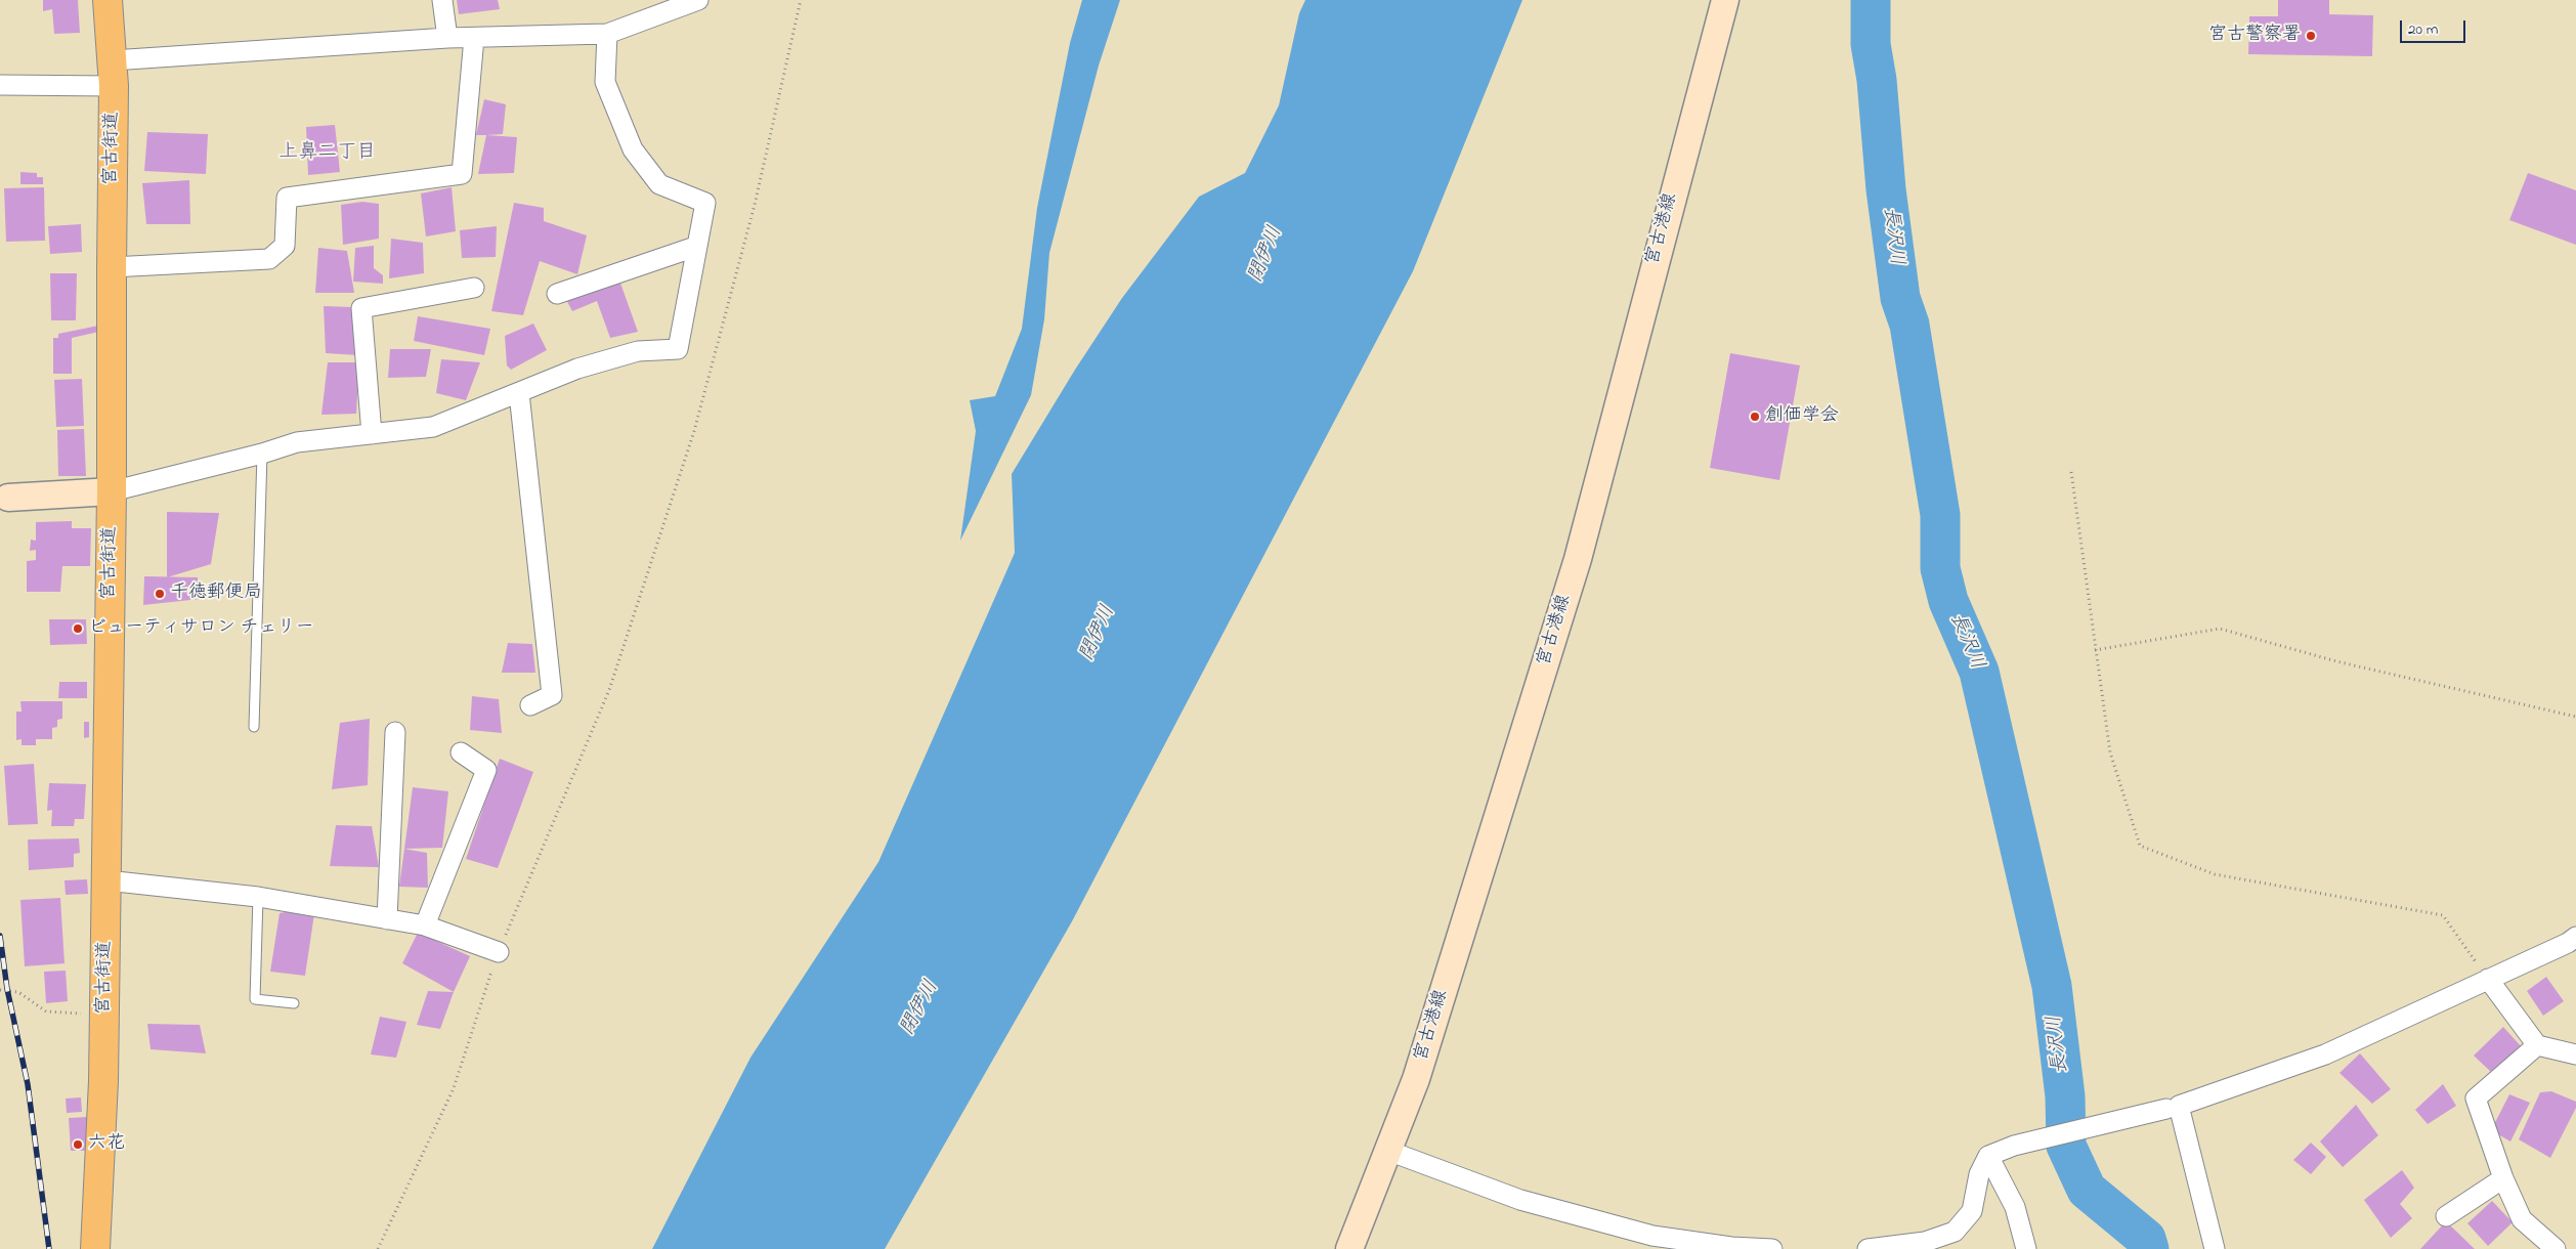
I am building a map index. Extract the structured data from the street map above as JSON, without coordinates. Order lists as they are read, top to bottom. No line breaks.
{"streets":{"highway":["宮古街道"],"main road":["宮古港線"]},"districts":["上鼻二丁目"],"water":["長沢川","閉伊川"],"places":["宮古警察署","創価学会","千徳郵便局","ビューティサロン チェリー","六花"],"scale_bar":"20 m"}
